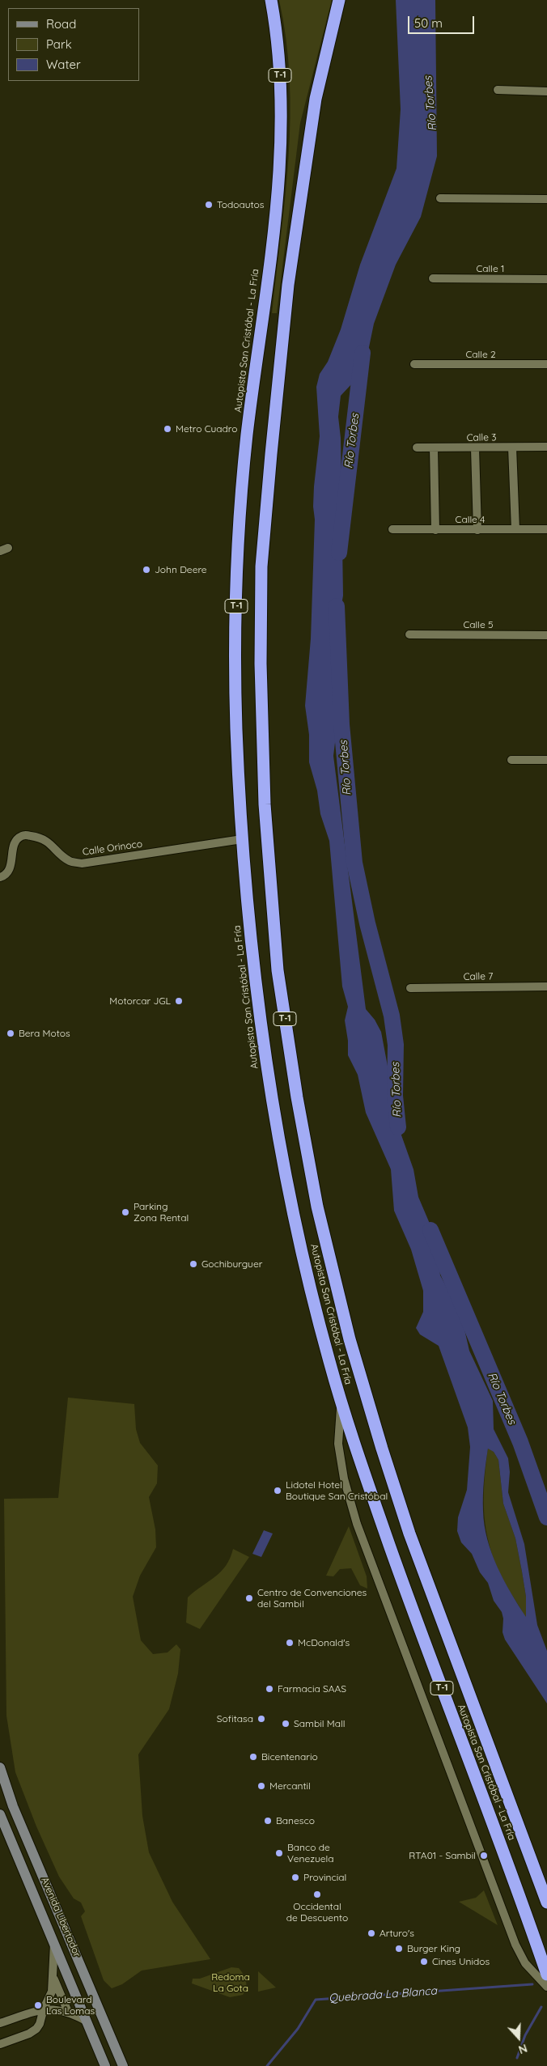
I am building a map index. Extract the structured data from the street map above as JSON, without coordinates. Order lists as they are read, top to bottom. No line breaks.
{"streets":{"highway":["T-1","Autopista San Cristóbal - La Fría"],"main road":["Avenida Libertador"],"street":["Calle 1","Calle 2","Calle 3","Calle 4","Calle 5","Calle Orinoco","Calle 7"]},"crossings":[["Autopista San Cristóbal - La Fría","Calle Orinoco"]],"water":["Río Torbes","Quebrada La Blanca"],"parks":["Redoma La Gota"],"places":["Todoautos","Metro Cuadro","John Deere","Motorcar JGL","Bera Motos","Parking Zona Rental","Gochiburguer","Lidotel Hotel Boutique San Cristóbal","Centro de Convenciones del Sambil","McDonald's","Farmacia SAAS","Sofitasa","Sambil Mall","Bicentenario","Mercantil","Banesco","Banco de Venezuela","RTA01 - Sambil","Provincial","Occidental de Descuento","Arturo's","Burger King","Cines Unidos","Boulevard Las Lomas"],"legend":["Road","Park","Water"],"scale_bar":"50 m","north":"bottom"}
